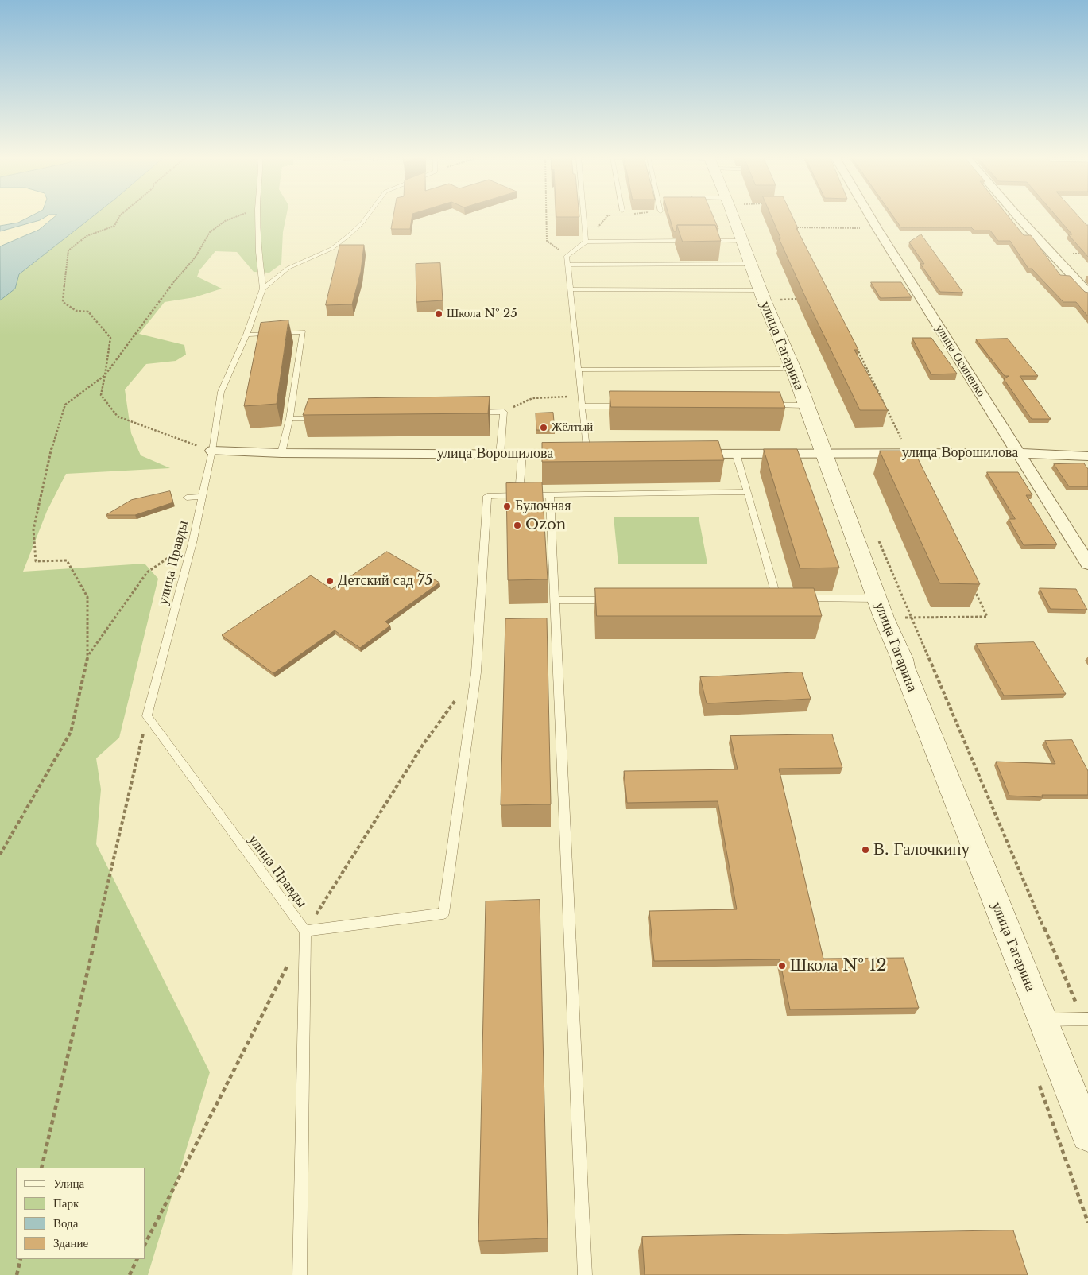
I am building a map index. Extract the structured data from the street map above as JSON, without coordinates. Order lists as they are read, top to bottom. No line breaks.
{"streets":{"main road":["улица Гагарина"],"street":["улица Осипенко","улица Ворошилова"],"lane":["улица Правды"]},"crossings":[["улица Гагарина","улица Ворошилова"],["улица Осипенко","улица Ворошилова"],["улица Ворошилова","улица Правды"]],"places":["Школа № 25","Жёлтый","Булочная","Ozon","Детский сад 75","В. Галочкину","Школа № 12"],"legend":["Улица","Парк","Вода","Здание"]}
